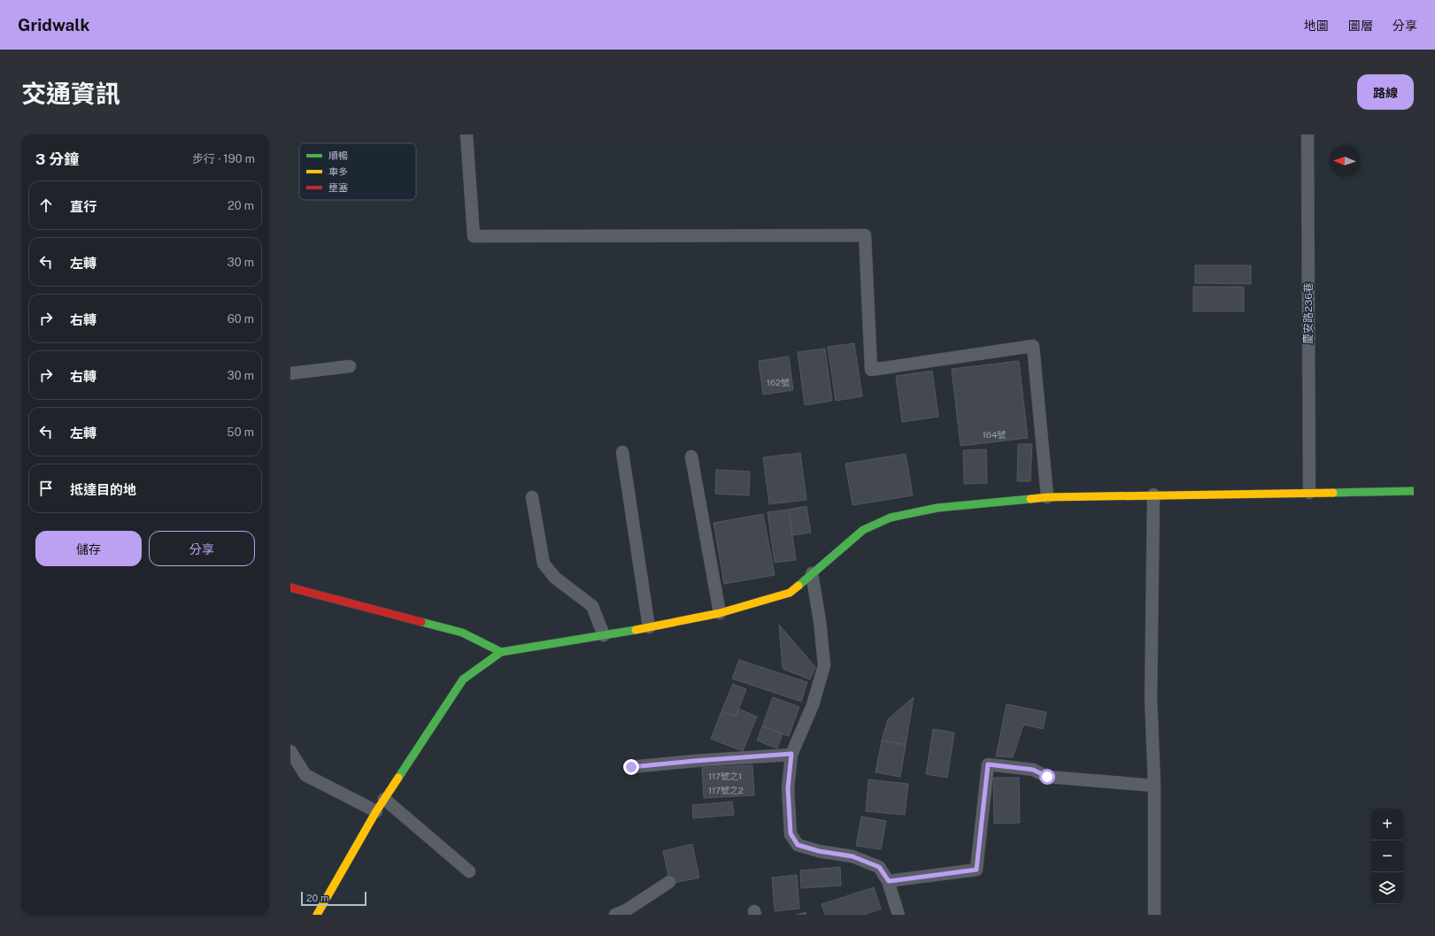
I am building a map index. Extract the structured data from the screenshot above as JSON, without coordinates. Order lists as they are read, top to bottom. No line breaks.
{"streets":{"lane":["慶安路236巷"]},"house_numbers":["162號","164號","117號之1","117號之2"],"legend":["順暢","車多","壅塞"],"scale_bar":"20 m","north":"left","page":{"header":"Gridwalk","nav":["地圖","圖層","分享"],"title":"交通資訊","buttons":["路線",["儲存","分享"]],"heading":["3 分鐘","步行 · 190 m"],"list":[["直行","20 m"],["左轉","30 m"],["右轉","60 m"],["右轉","30 m"],["左轉","50 m"],"抵達目的地"],"map_buttons":["+","−"],"scale":"20 m"}}
